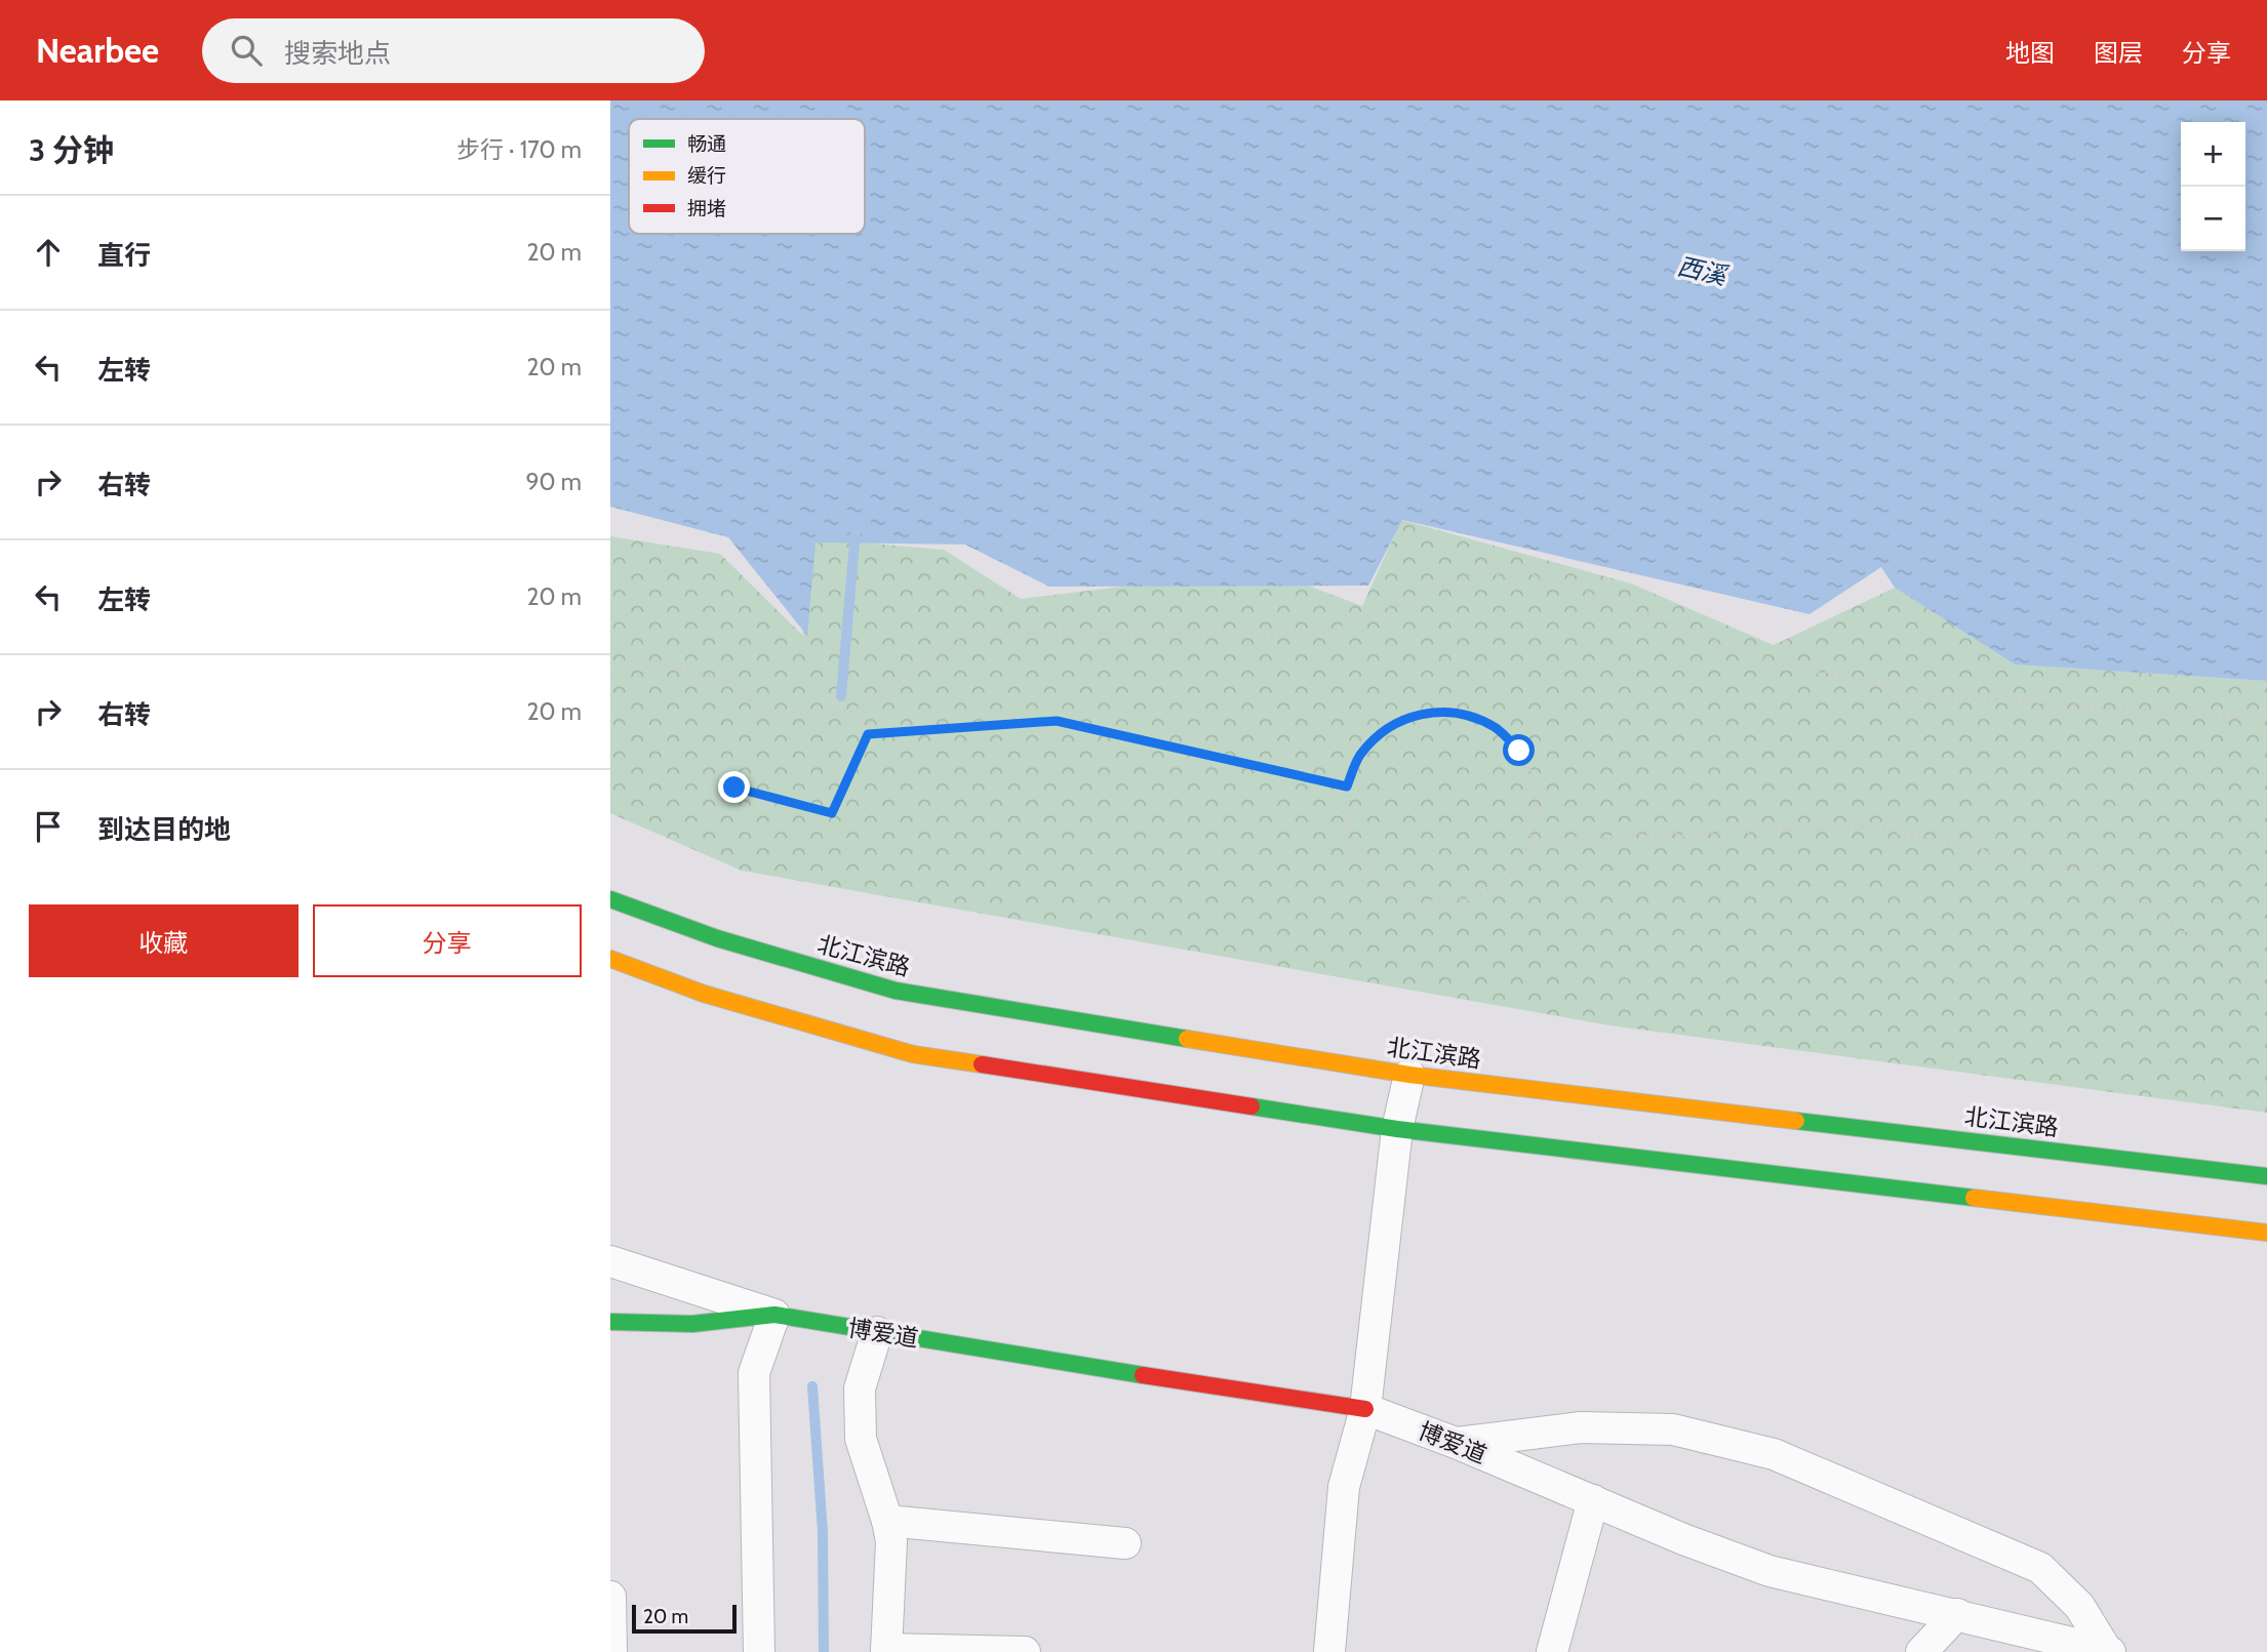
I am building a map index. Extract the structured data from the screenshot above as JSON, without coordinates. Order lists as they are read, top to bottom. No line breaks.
{"streets":{"main road":["北江滨路","博爱道"]},"water":["西溪"],"legend":["畅通","缓行","拥堵"],"scale_bar":"20 m","page":{"header":"Nearbee","search":"搜索地点","nav":["地图","图层","分享"],"heading":["3 分钟","步行 · 170 m"],"map_buttons":["+","−"],"list":[["直行","20 m"],["左转","20 m"],["右转","90 m"],["左转","20 m"],["右转","20 m"],"到达目的地"],"buttons":["收藏","分享"],"scale":"20 m"}}
